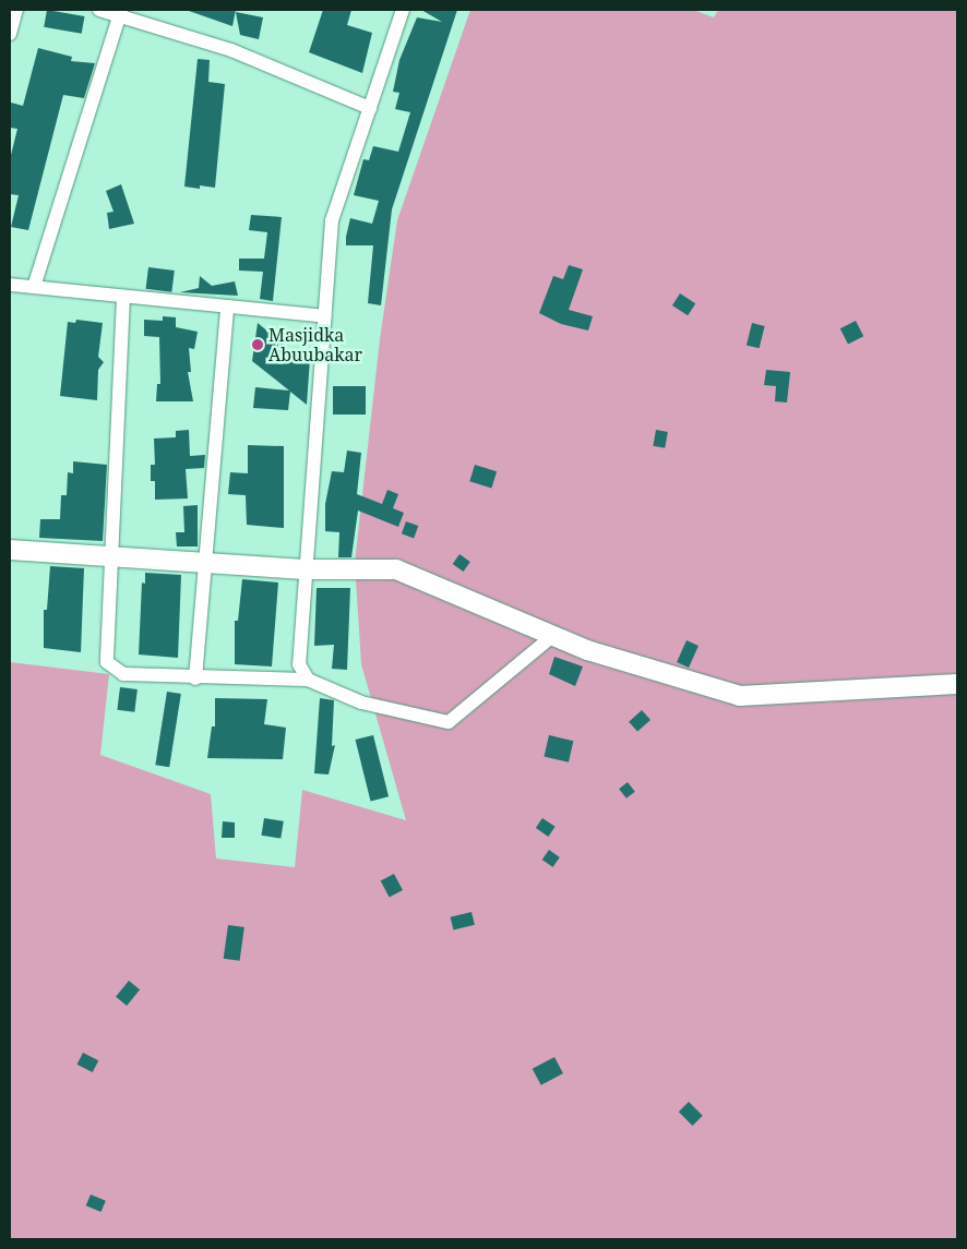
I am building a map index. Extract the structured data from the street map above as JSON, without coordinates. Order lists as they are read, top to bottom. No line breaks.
{"places":["Masjidka Abuubakar"]}
